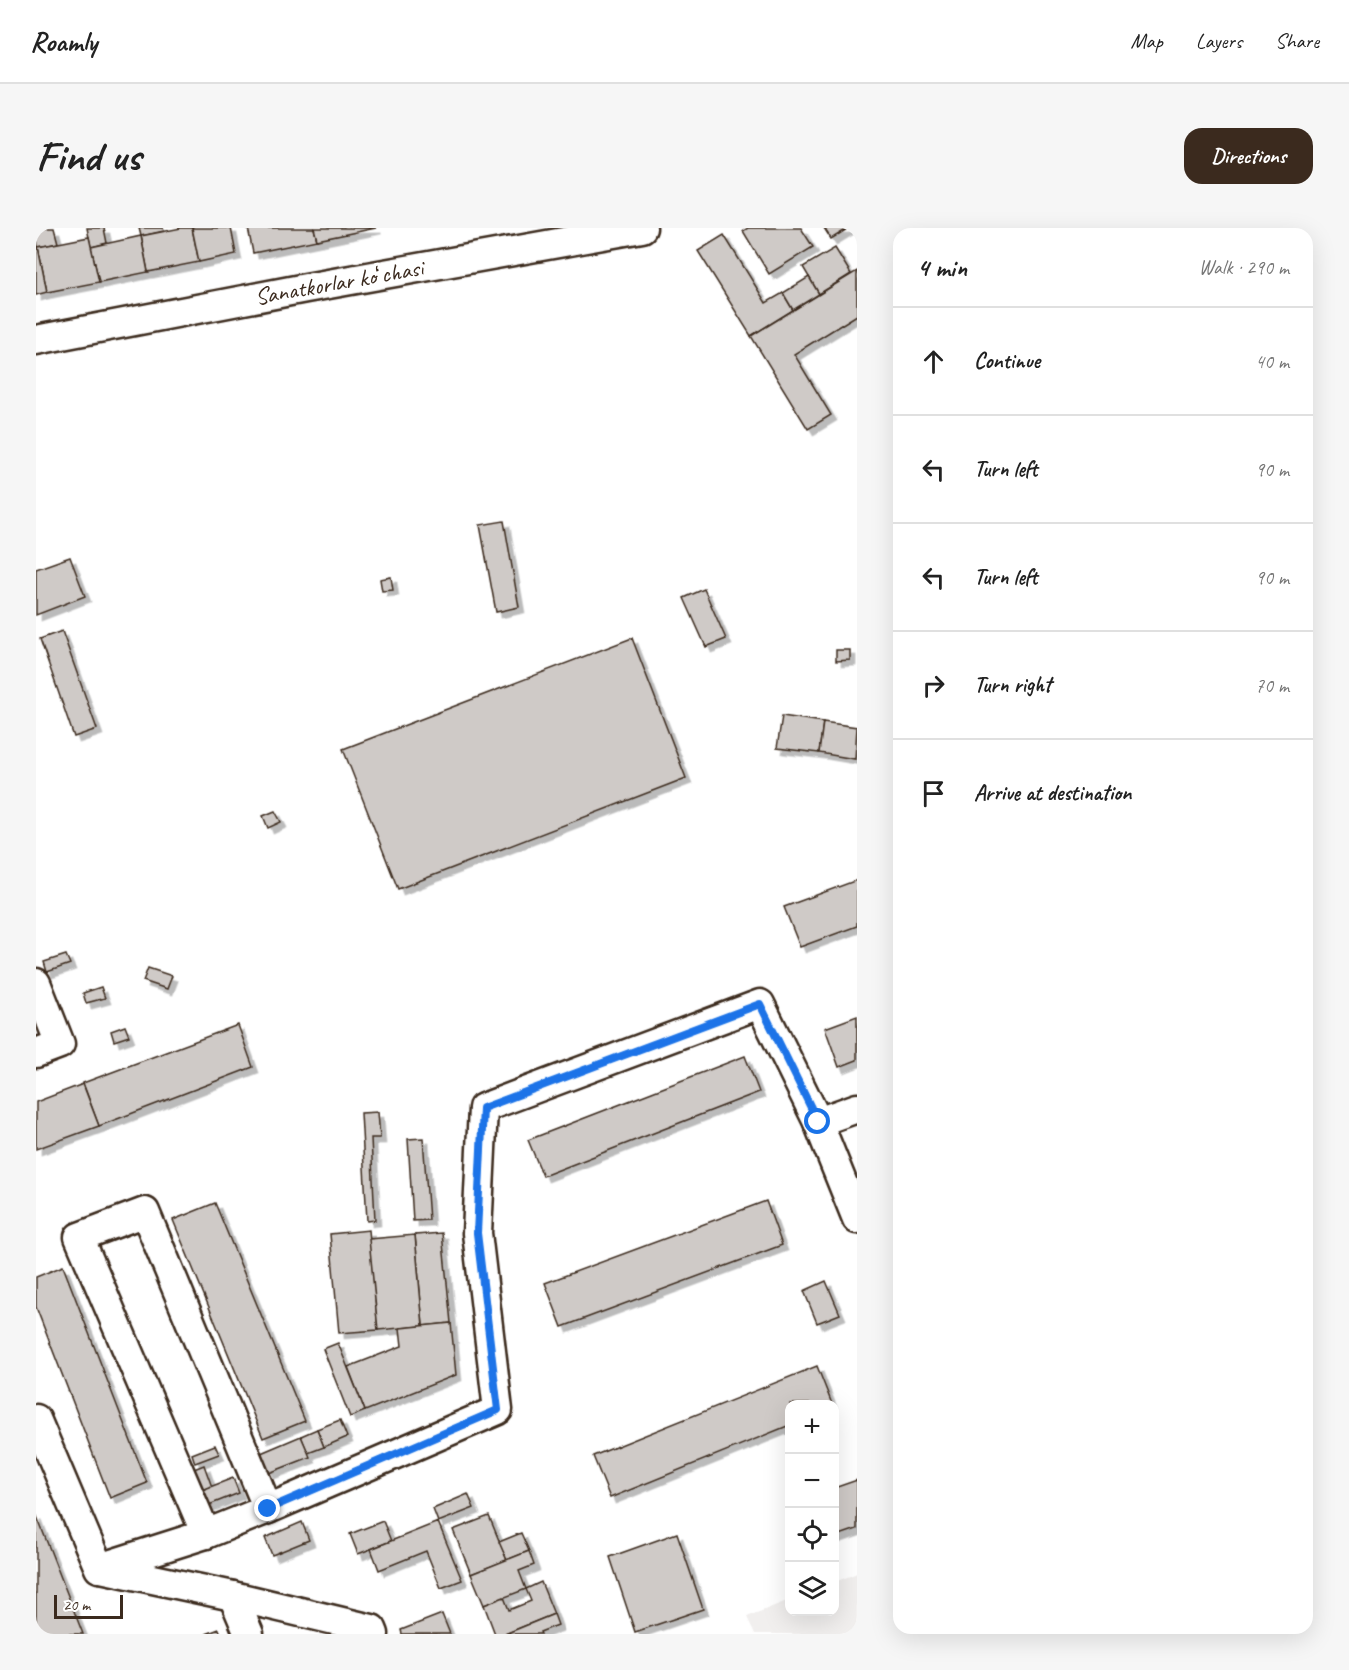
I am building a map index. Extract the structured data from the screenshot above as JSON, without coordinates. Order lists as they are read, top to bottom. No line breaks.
{"streets":{"street":["Sanatkorlar koʻchasi"]},"scale_bar":"20 m","page":{"header":"Roamly","nav":["Map","Layers","Share"],"buttons":"Directions","title":"Find us","heading":["4 min","Walk · 290 m"],"list":[["Continue","40 m"],["Turn left","90 m"],["Turn left","90 m"],["Turn right","70 m"],"Arrive at destination"],"map_buttons":["+","−"],"scale":"20 m"}}
